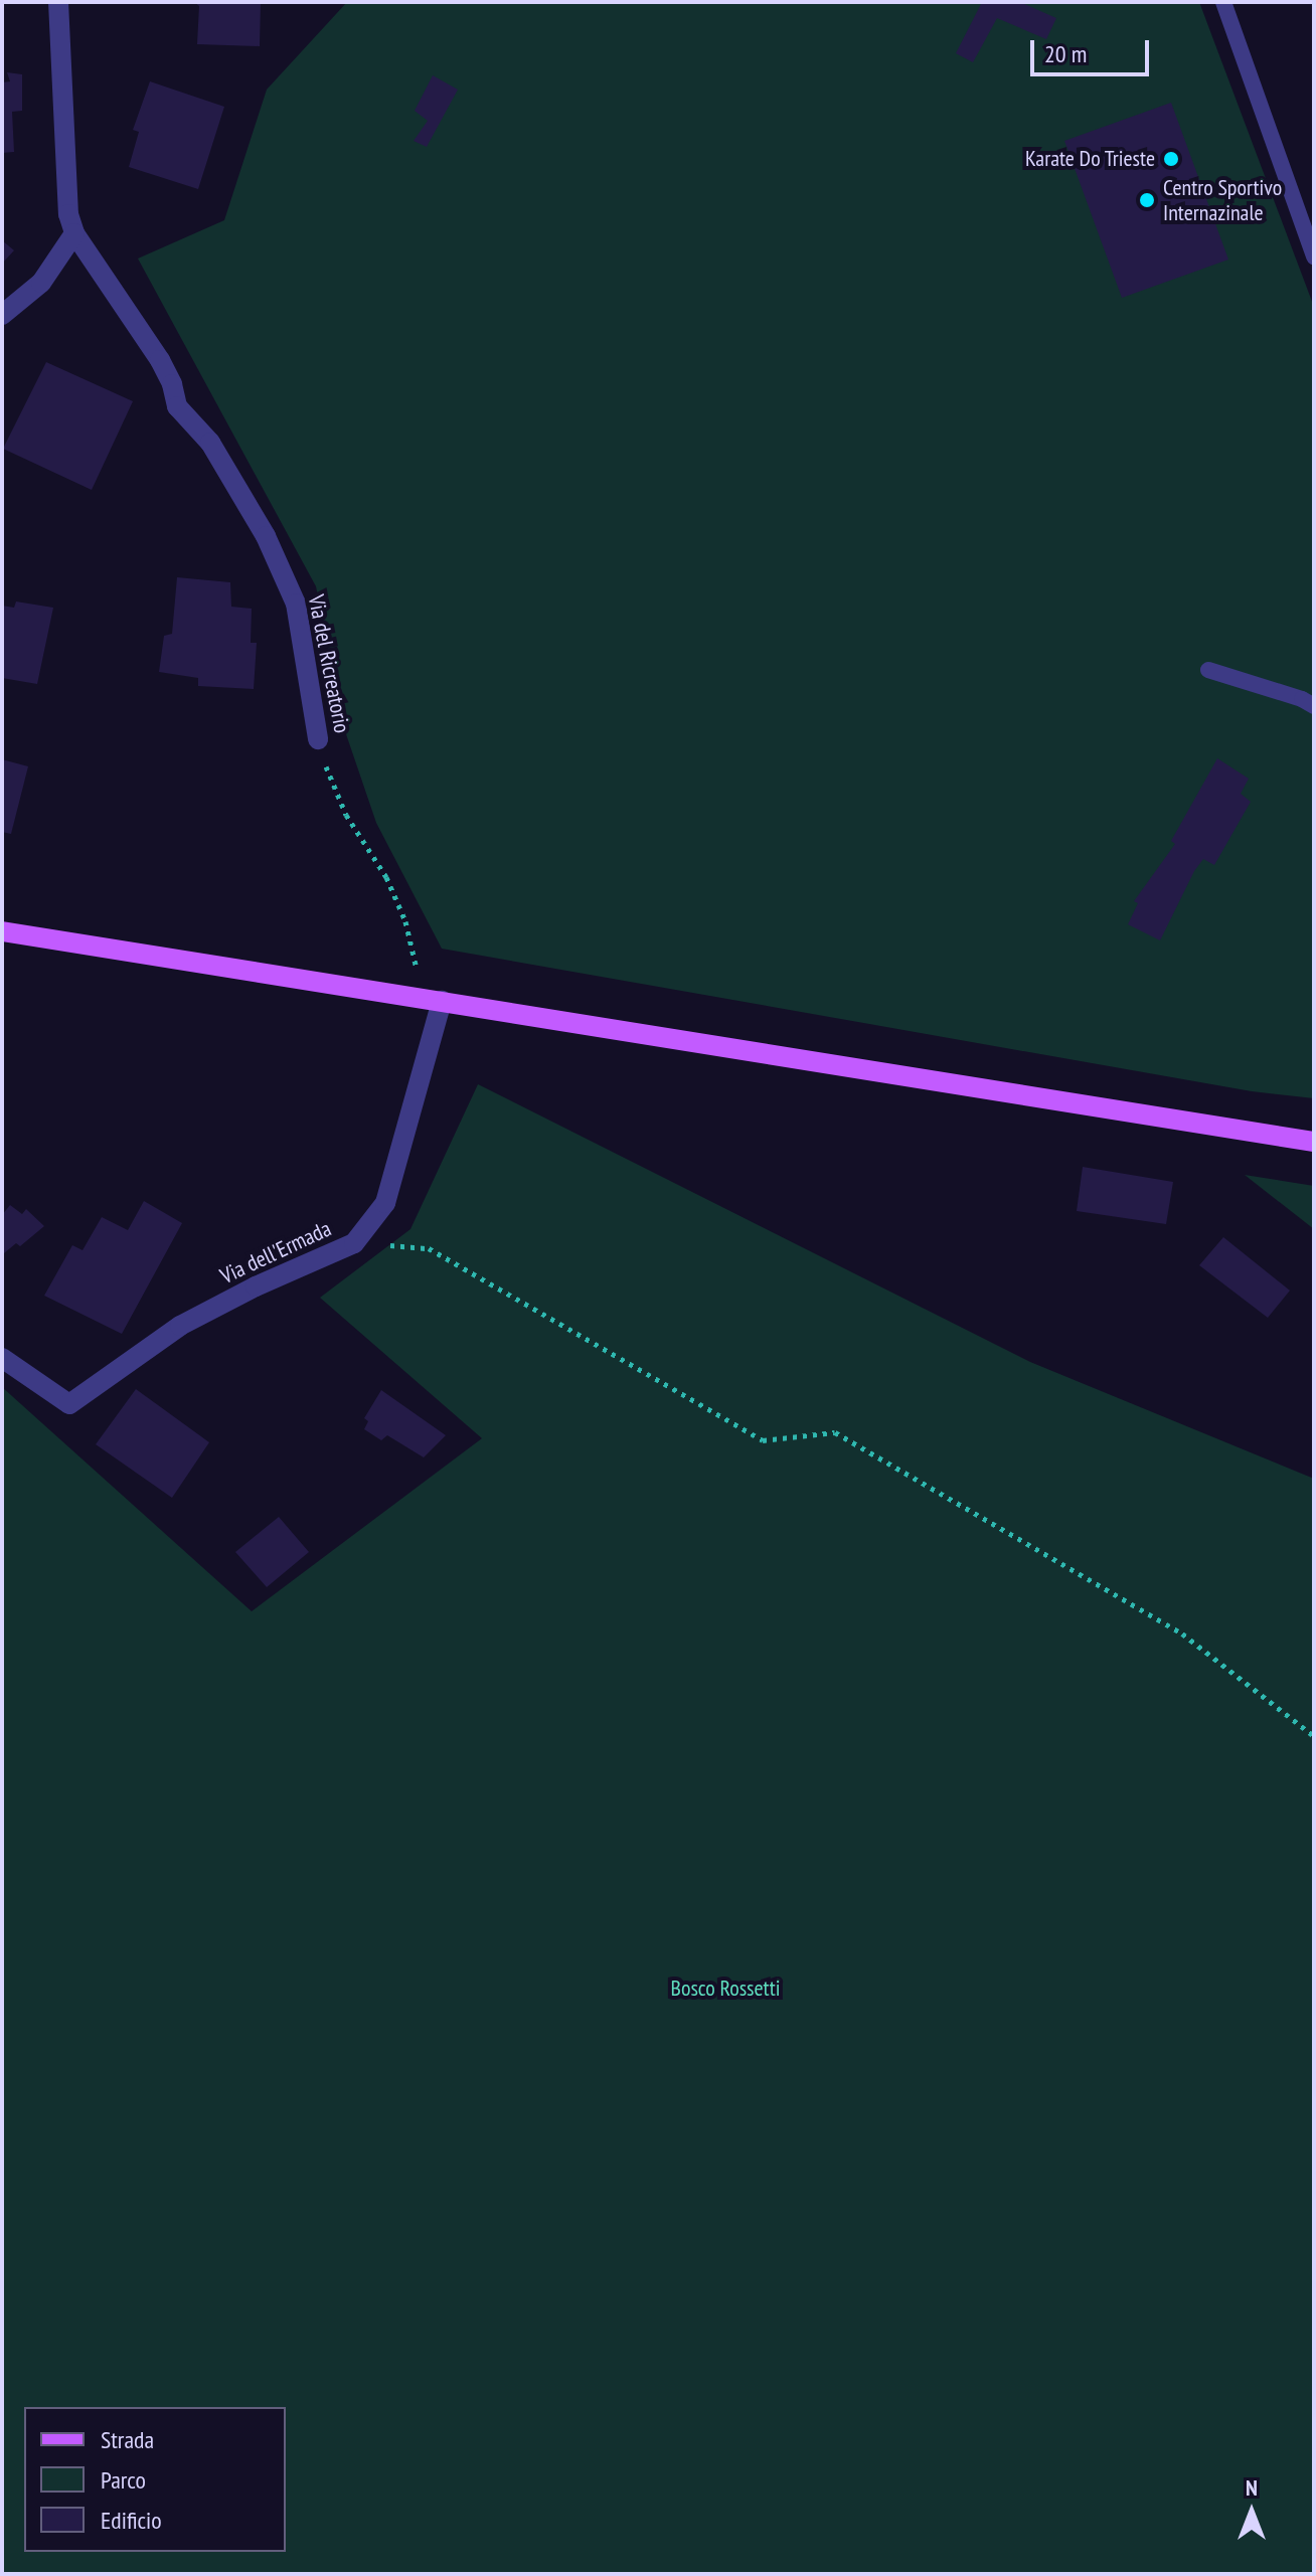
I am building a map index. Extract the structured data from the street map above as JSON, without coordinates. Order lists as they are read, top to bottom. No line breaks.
{"streets":{"street":["Via del Ricreatorio","Via dell'Ermada"]},"crossings":[["Via del Ricreatorio","Via dell'Ermada"]],"parks":["Bosco Rossetti"],"places":["Karate Do Trieste","Centro Sportivo Internazinale"],"legend":["Strada","Parco","Edificio"],"scale_bar":"20 m","north":"top"}
